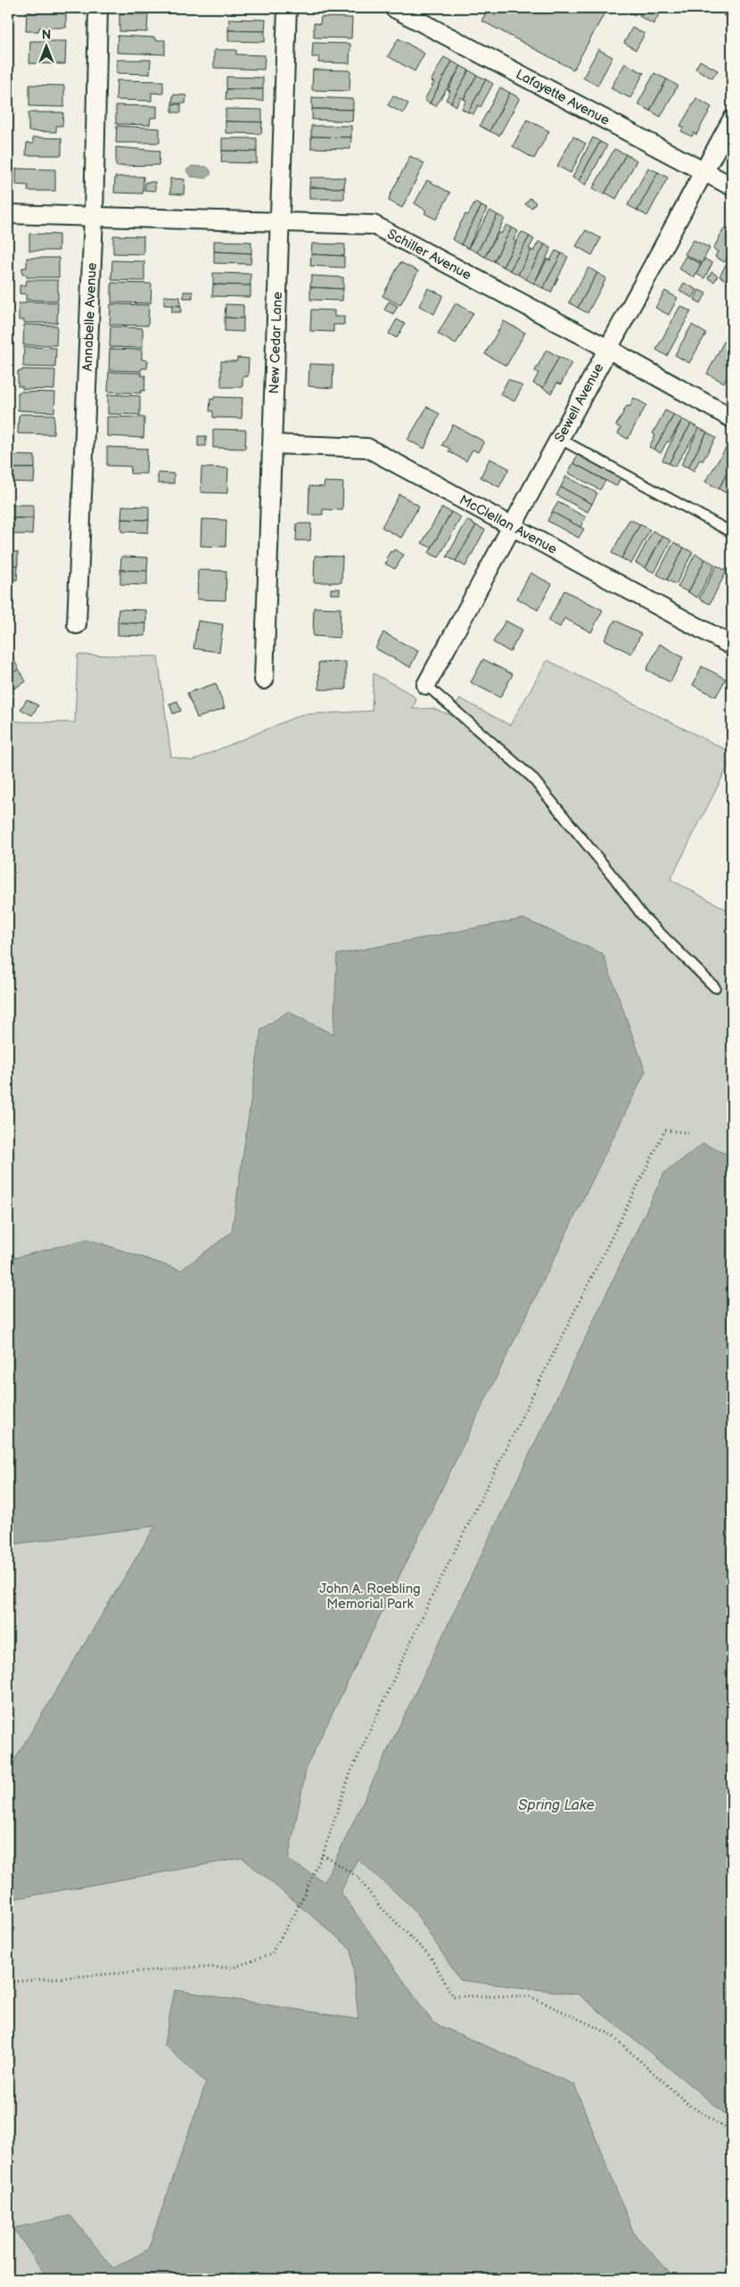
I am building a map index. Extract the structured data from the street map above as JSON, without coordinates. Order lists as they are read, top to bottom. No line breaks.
{"streets":{"street":["Lafayette Avenue","Schiller Avenue","Annabelle Avenue","New Cedar Lane","Sewell Avenue","McClellan Avenue"]},"crossings":[["Lafayette Avenue","Sewell Avenue"],["Schiller Avenue","Annabelle Avenue"],["Schiller Avenue","New Cedar Lane"],["Schiller Avenue","Sewell Avenue"],["New Cedar Lane","McClellan Avenue"],["Sewell Avenue","McClellan Avenue"]],"water":["Spring Lake"],"parks":["John A. Roebling Memorial Park"],"north":"top"}
